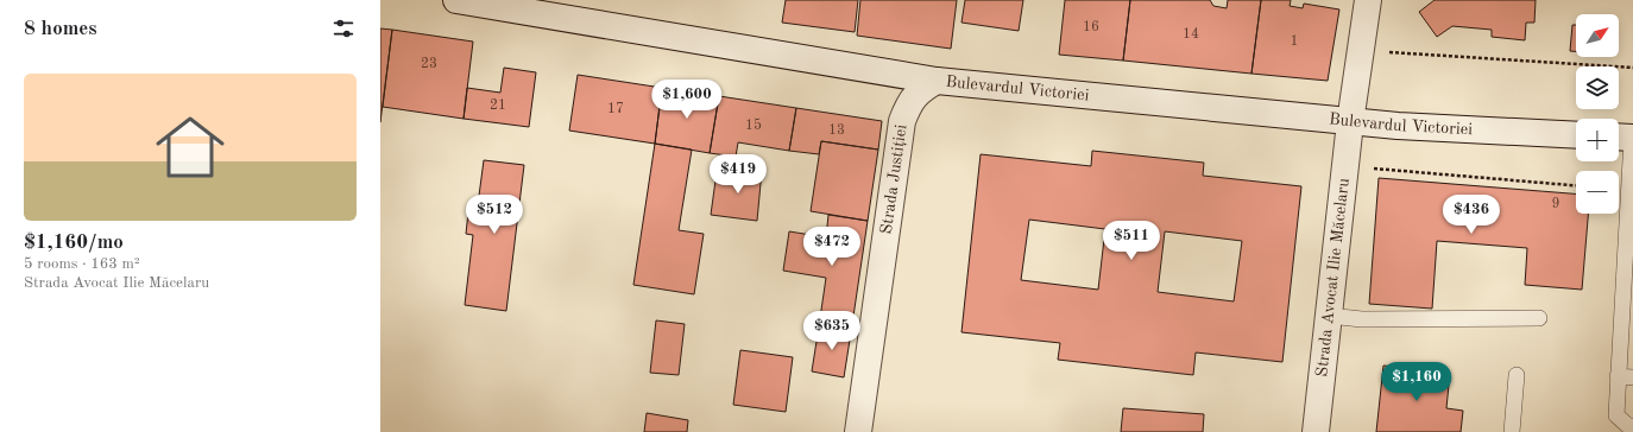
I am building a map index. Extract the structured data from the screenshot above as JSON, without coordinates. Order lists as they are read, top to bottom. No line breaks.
{"streets":{"main road":["Bulevardul Victoriei","Strada Justiției","Strada Avocat Ilie Măcelaru"]},"crossings":[["Bulevardul Victoriei","Strada Justiției"],["Bulevardul Victoriei","Strada Avocat Ilie Măcelaru"]],"house_numbers":["16","14","1","23","21","17","15","13","9"],"north":"top right","page":{"heading":"8 homes","map_buttons":["+","−"],"list":[{"name":"$1,160/mo","note":"5 rooms · 163 m² · Strada Avocat Ilie Măcelaru"}],"price":["$1,600","$419","$512","$436","$511","$472","$635","$1,160"]}}
